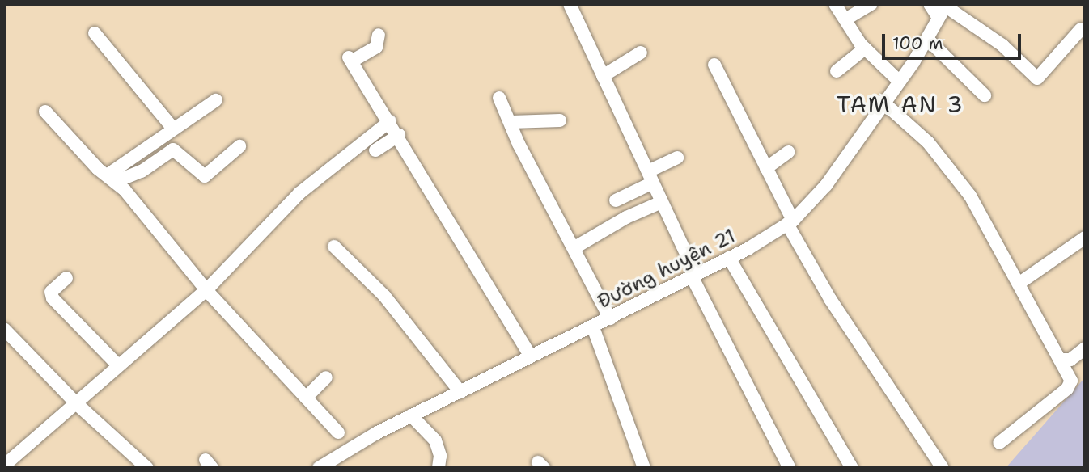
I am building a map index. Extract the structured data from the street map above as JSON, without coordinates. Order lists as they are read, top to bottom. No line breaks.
{"streets":{"street":["Đường huyện 21"]},"districts":["TAM AN 3"],"scale_bar":"100 m"}
